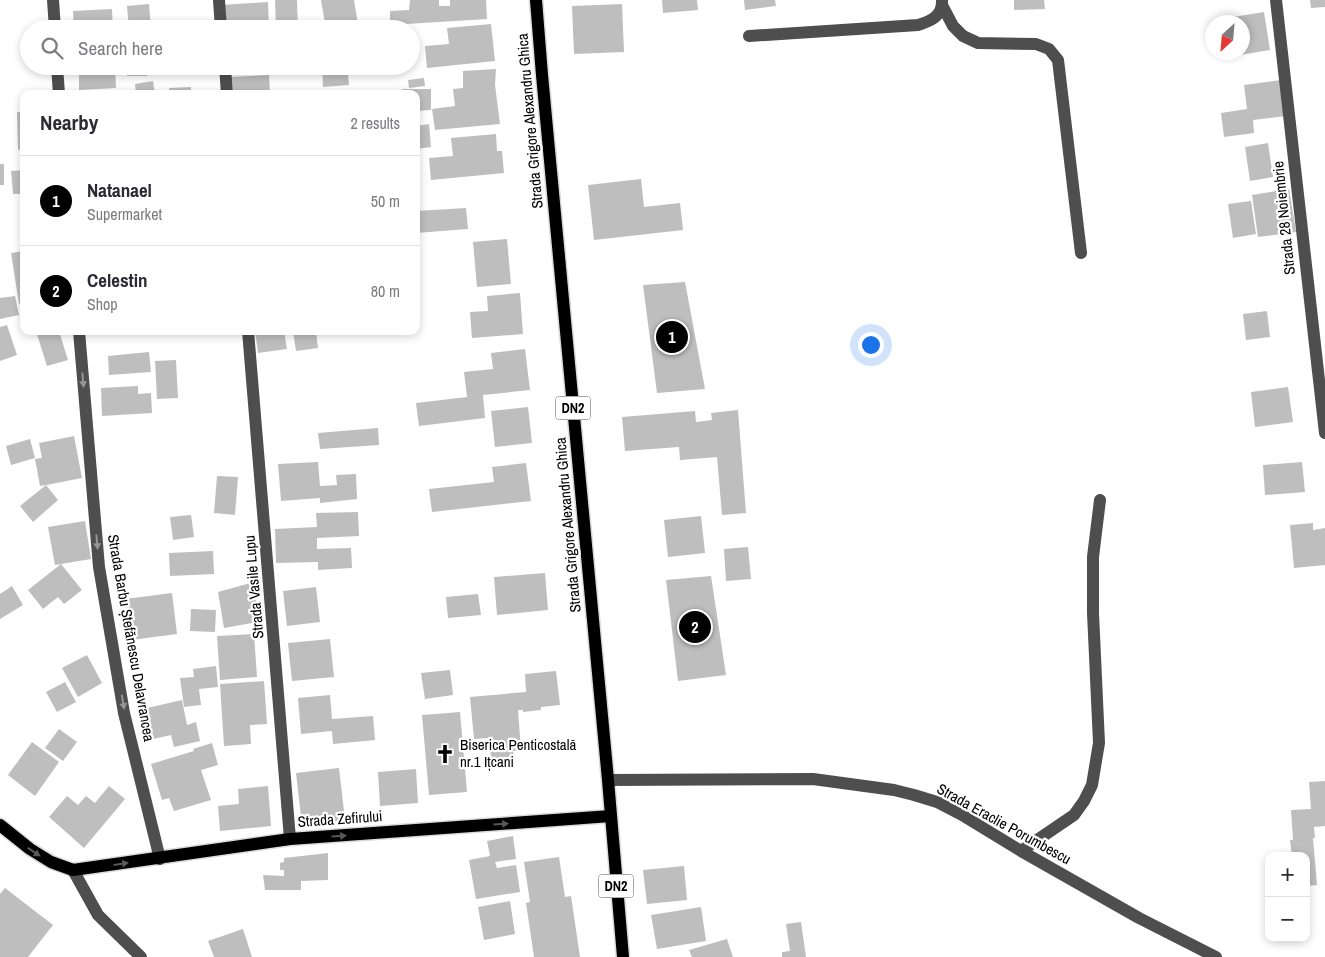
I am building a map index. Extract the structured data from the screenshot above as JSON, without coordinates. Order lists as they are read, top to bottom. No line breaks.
{"streets":{"main road":["Strada Grigore Alexandru Ghica","DN2","Strada Zefirului"],"street":["Strada 28 Noiembrie","Strada Vasile Lupu","Strada Barbu Ștefănescu Delavrancea","Strada Eraclie Porumbescu"]},"crossings":[["Strada Grigore Alexandru Ghica","Strada Zefirului"],["Strada Grigore Alexandru Ghica","Strada Eraclie Porumbescu"],["Strada Vasile Lupu","Strada Zefirului"],["Strada Barbu Ștefănescu Delavrancea","Strada Zefirului"]],"one_way":["Strada Barbu Ștefănescu Delavrancea","Strada Zefirului"],"places":{"church":["Biserica Penticostală nr.1 Ițcani"]},"north":"bottom left","page":{"search":"Search here","heading":["Nearby","2 results"],"list":[{"mark":"1","name":"Natanael","note":"Supermarket","value":"50 m"},{"mark":"2","name":"Celestin","note":"Shop","value":"80 m"}],"pins":["1","2"],"map_buttons":["+","−"]}}
